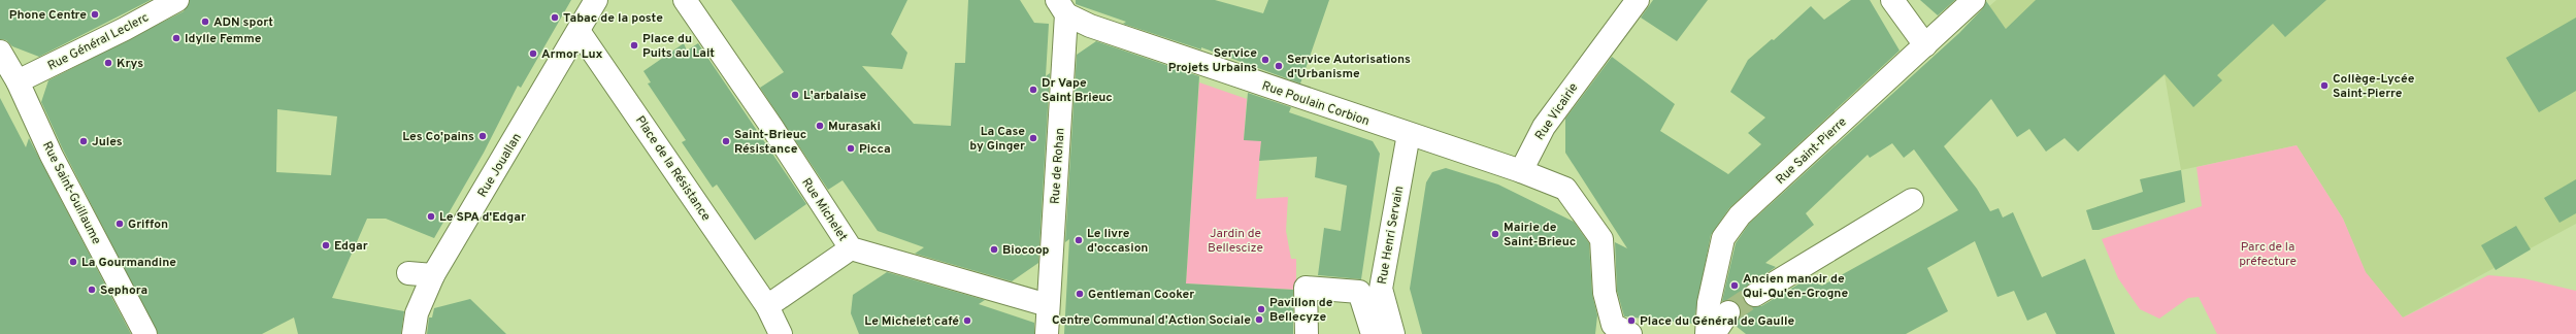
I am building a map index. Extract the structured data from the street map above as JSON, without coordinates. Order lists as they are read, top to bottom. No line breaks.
{"streets":{"street":["Rue Général Leclerc","Rue Poulain Corbion","Rue Vicairie","Rue Saint-Pierre","Rue Jouallan","Rue de Rohan","Place de la Résistance","Rue Saint-Guillaume","Rue Michelet","Rue Henri Servain"]},"crossings":[["Rue Général Leclerc","Rue Saint-Guillaume"],["Rue Poulain Corbion","Rue Vicairie"],["Rue Poulain Corbion","Rue de Rohan"],["Rue Poulain Corbion","Rue Henri Servain"],["Rue Jouallan","Place de la Résistance"],["Rue de Rohan","Rue Michelet"]],"parks":["Jardin de Bellescize","Parc de la préfecture"],"places":["Phone Centre","Tabac de la poste","ADN sport","Idylle Femme","Place du Puits au Lait","Armor Lux","Service Projets Urbains","Krys","Service Autorisations d'Urbanisme","Collège-Lycée Saint-Pierre","Dr Vape Saint Brieuc","L'arbalaise","Murasaki","Les Co'pains","La Case by Ginger","Jules","Saint-Brieuc Résistance","Picca","Le SPA d'Edgar","Griffon","Mairie de Saint-Brieuc","Le livre d'occasion","Edgar","Biocoop","La Gourmandine","Ancien manoir de Qui-Qu'en-Grogne","Sephora","Gentleman Cooker","Pavillon de Bellecyze","Centre Communal d'Action Sociale","Le Michelet café","Place du Général de Gaulle"]}
